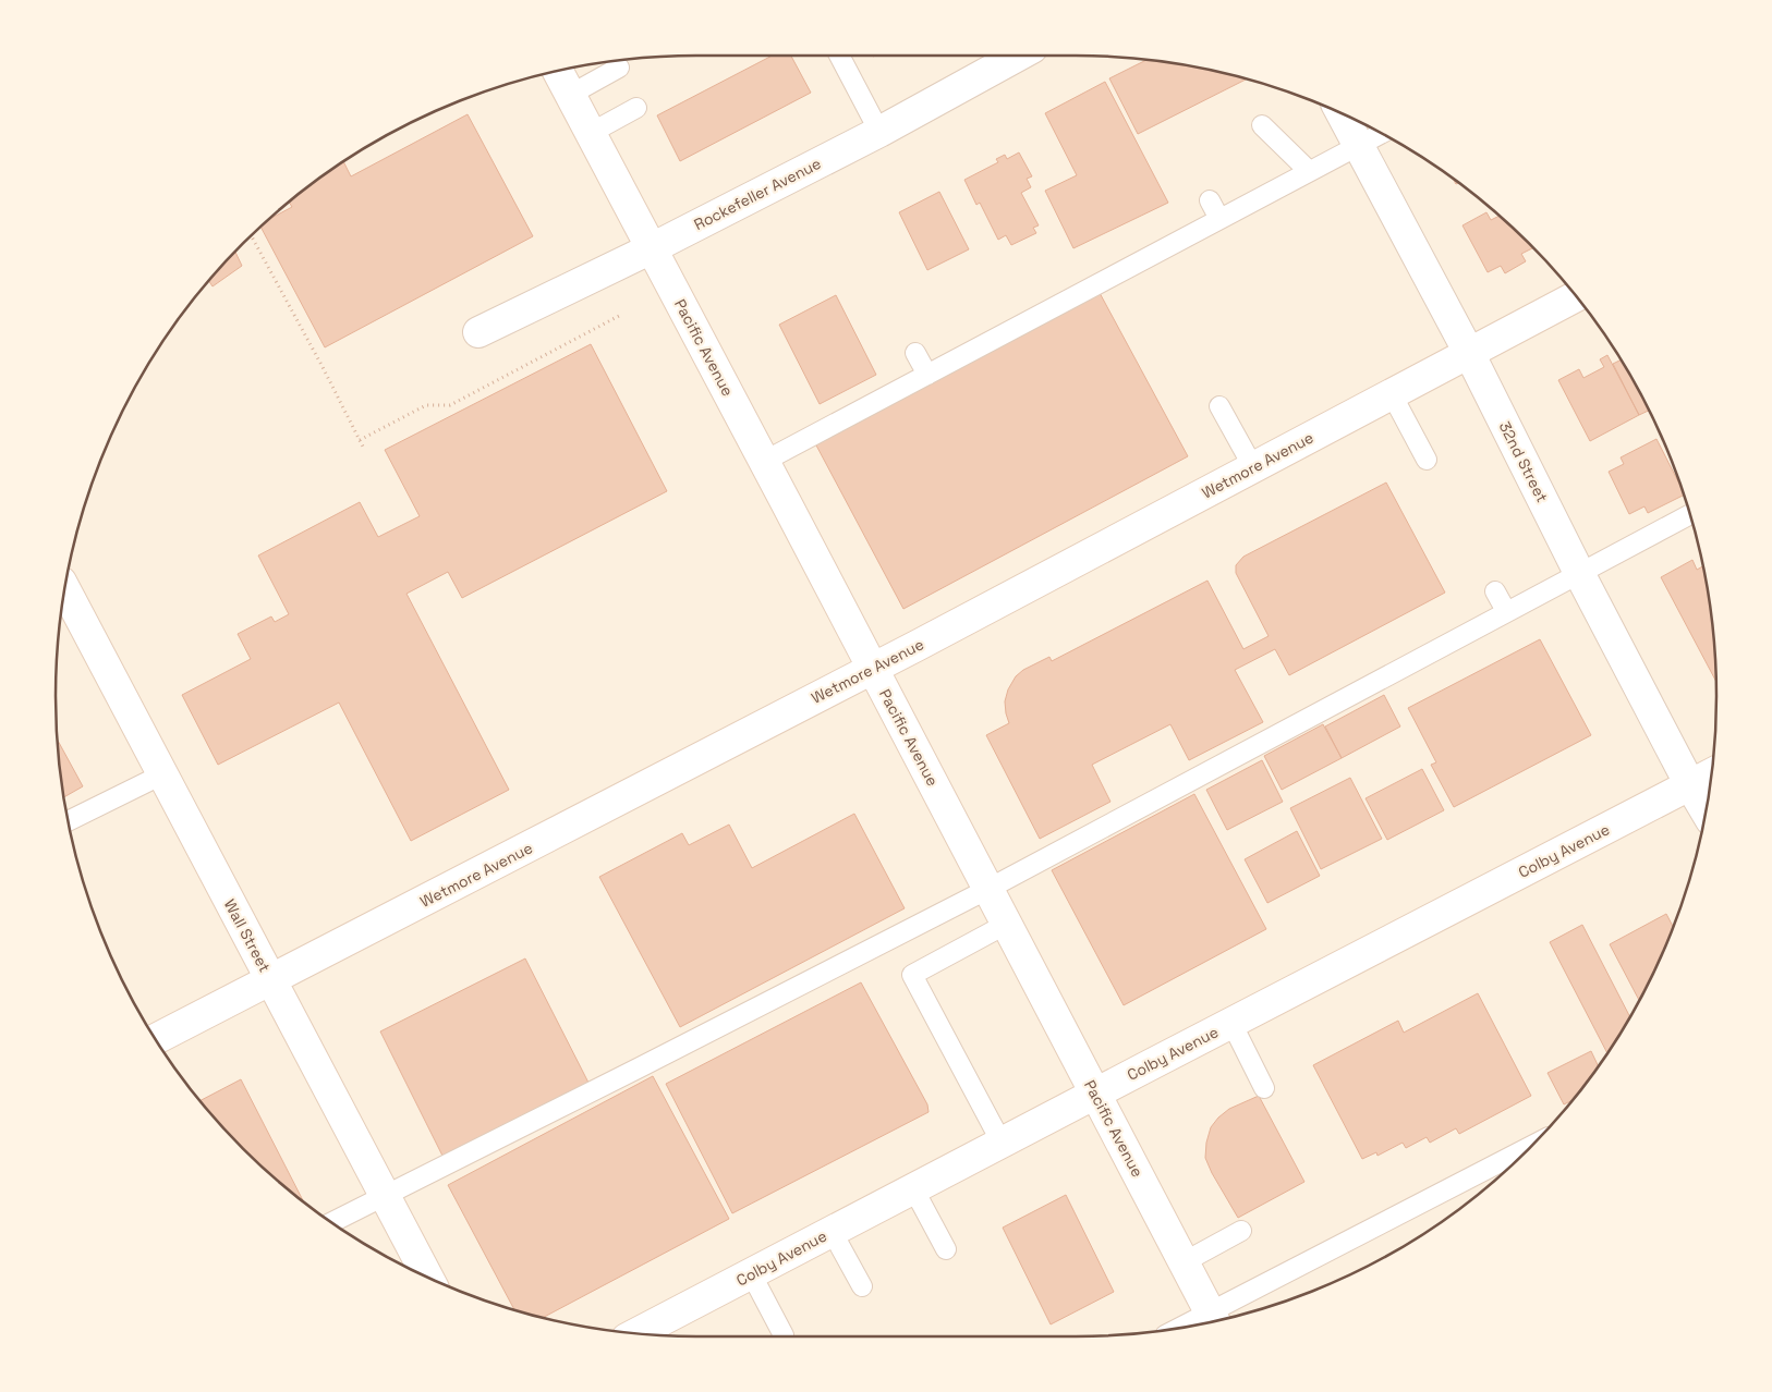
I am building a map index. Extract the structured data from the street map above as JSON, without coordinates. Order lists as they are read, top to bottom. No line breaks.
{"streets":{"street":["Rockefeller Avenue","Pacific Avenue","32nd Street","Wetmore Avenue","Colby Avenue","Wall Street"]},"crossings":[["Rockefeller Avenue","Pacific Avenue"],["Pacific Avenue","Wetmore Avenue"],["Pacific Avenue","Colby Avenue"],["32nd Street","Wetmore Avenue"],["32nd Street","Colby Avenue"],["Wetmore Avenue","Wall Street"]]}
